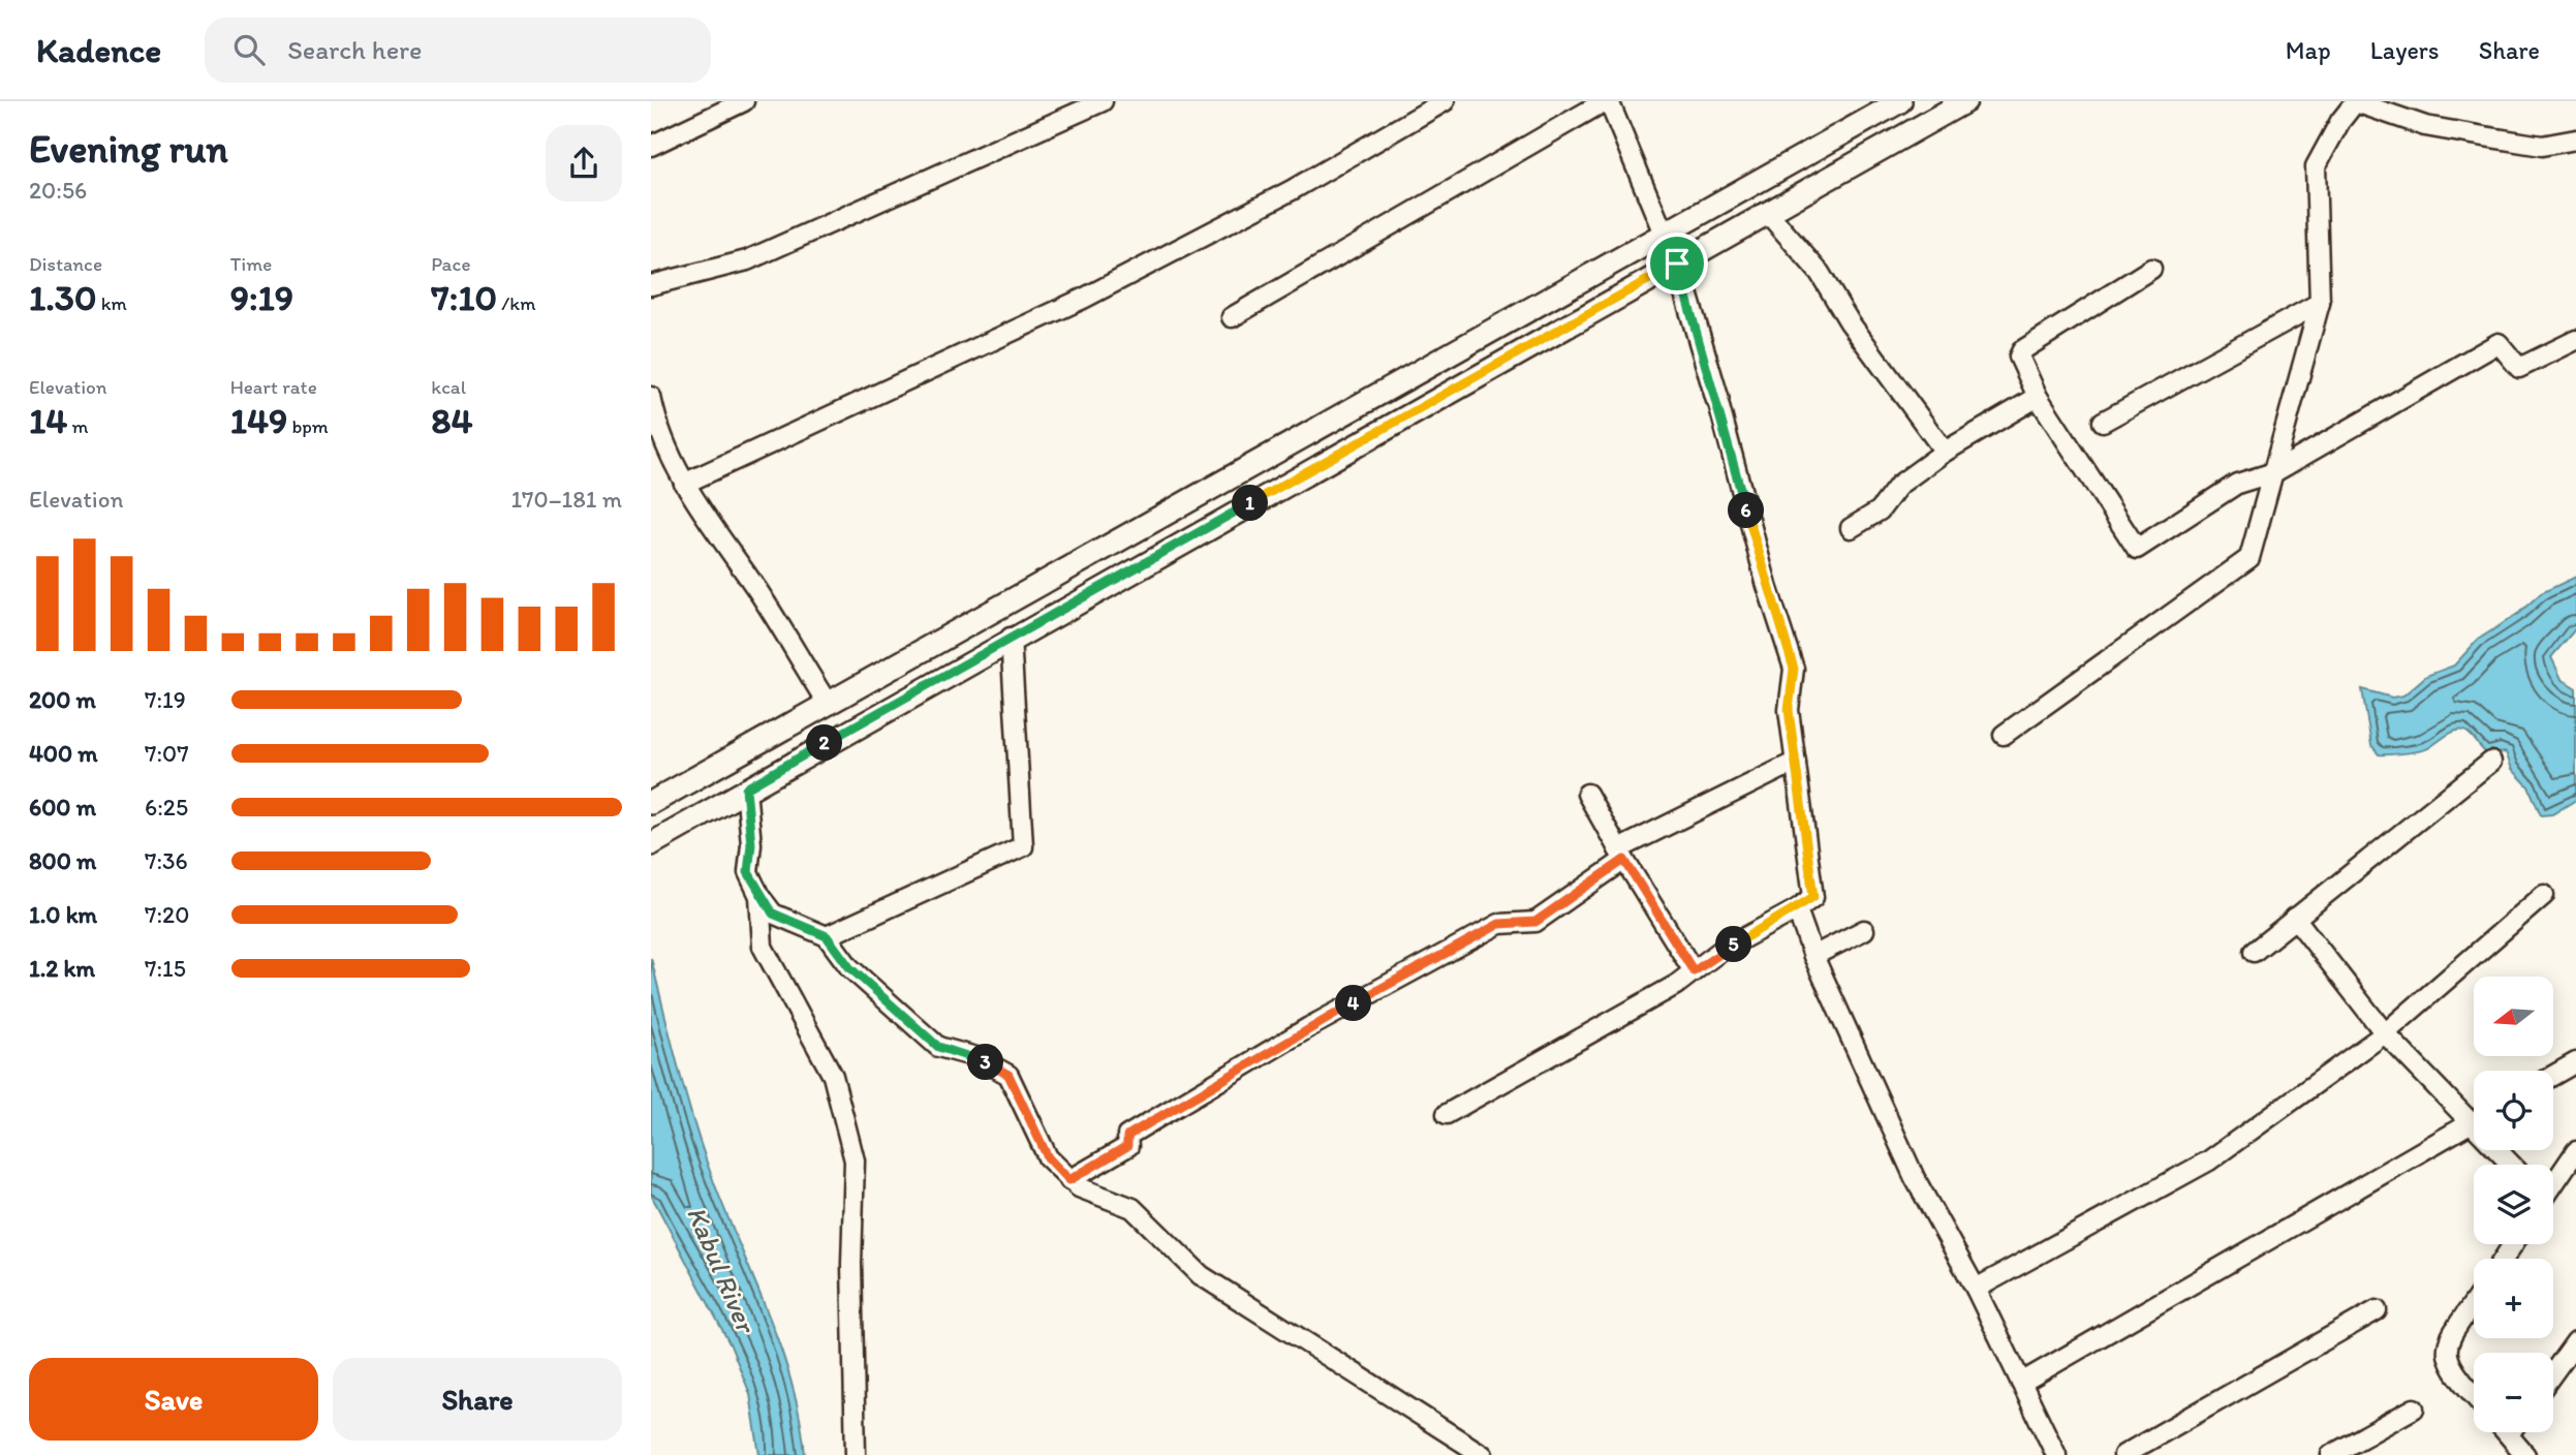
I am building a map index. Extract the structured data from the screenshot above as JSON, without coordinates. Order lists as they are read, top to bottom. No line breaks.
{"water":["Kabul River"],"north":"left","page":{"header":"Kadence","search":"Search here","nav":["Map","Layers","Share"],"heading":["Evening run","20:56"],"stats":[["Distance","1.30 km"],["Time","9:19"],["Pace","7:10 /km"],["Elevation","14 m"],["Heart rate","149 bpm"],["kcal","84"]],"chart":["Elevation","170–181 m"],"pins":["1","6","2","5","4","3"],"list":[{"name":"200 m","note":"7:19"},{"name":"400 m","note":"7:07"},{"name":"600 m","note":"6:25"},{"name":"800 m","note":"7:36"},{"name":"1.0 km","note":"7:20"},{"name":"1.2 km","note":"7:15"}],"map_buttons":["+","−"],"buttons":["Save","Share"]}}
